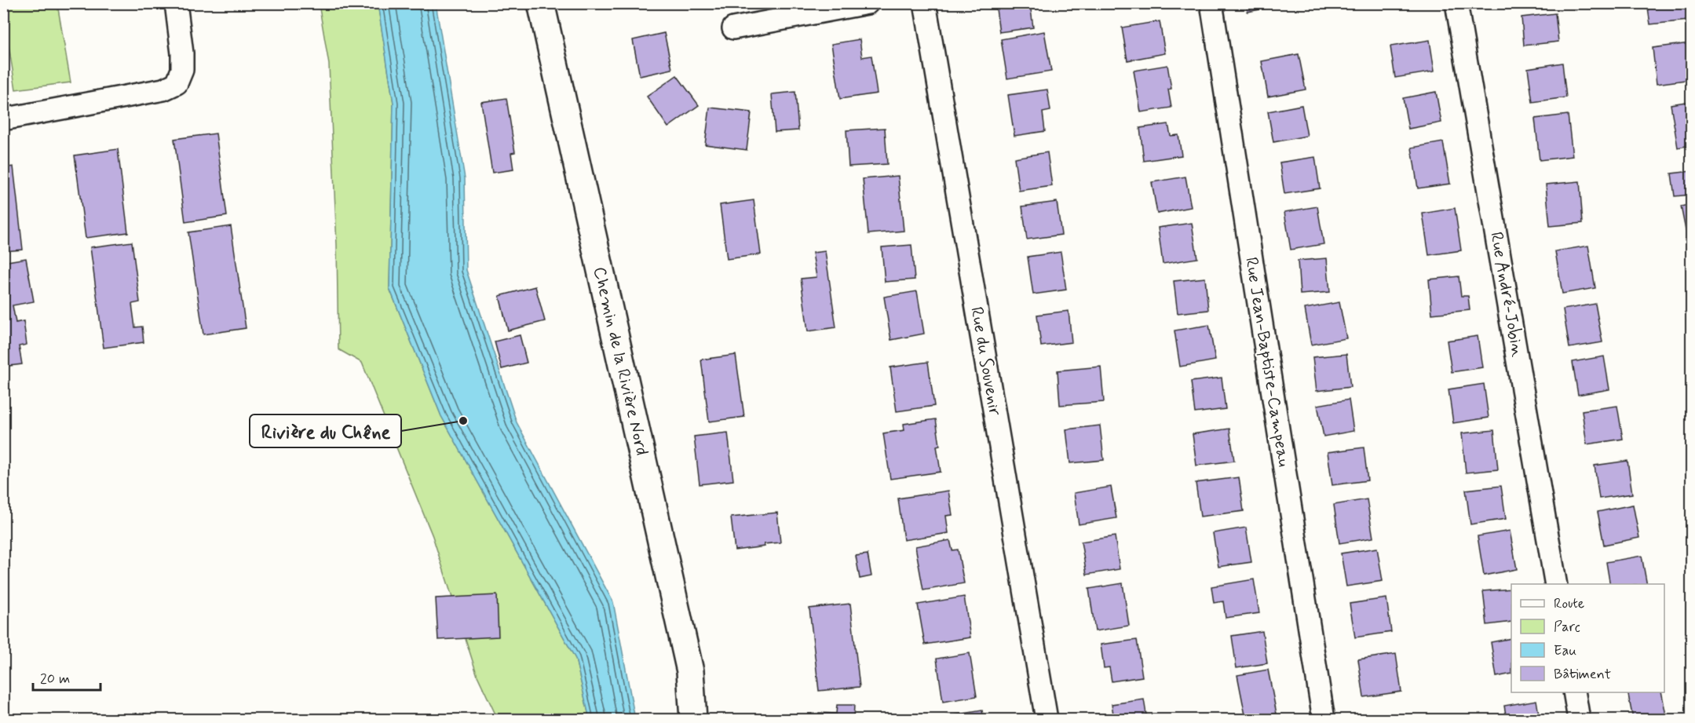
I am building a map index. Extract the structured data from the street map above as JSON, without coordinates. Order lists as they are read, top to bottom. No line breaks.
{"streets":{"street":["Rue André-Jobin","Chemin de la Rivière Nord","Rue du Souvenir","Rue Jean-Baptiste-Campeau"]},"places":["Rivière du Chêne"],"legend":["Route","Parc","Eau","Bâtiment"],"scale_bar":"20 m"}
